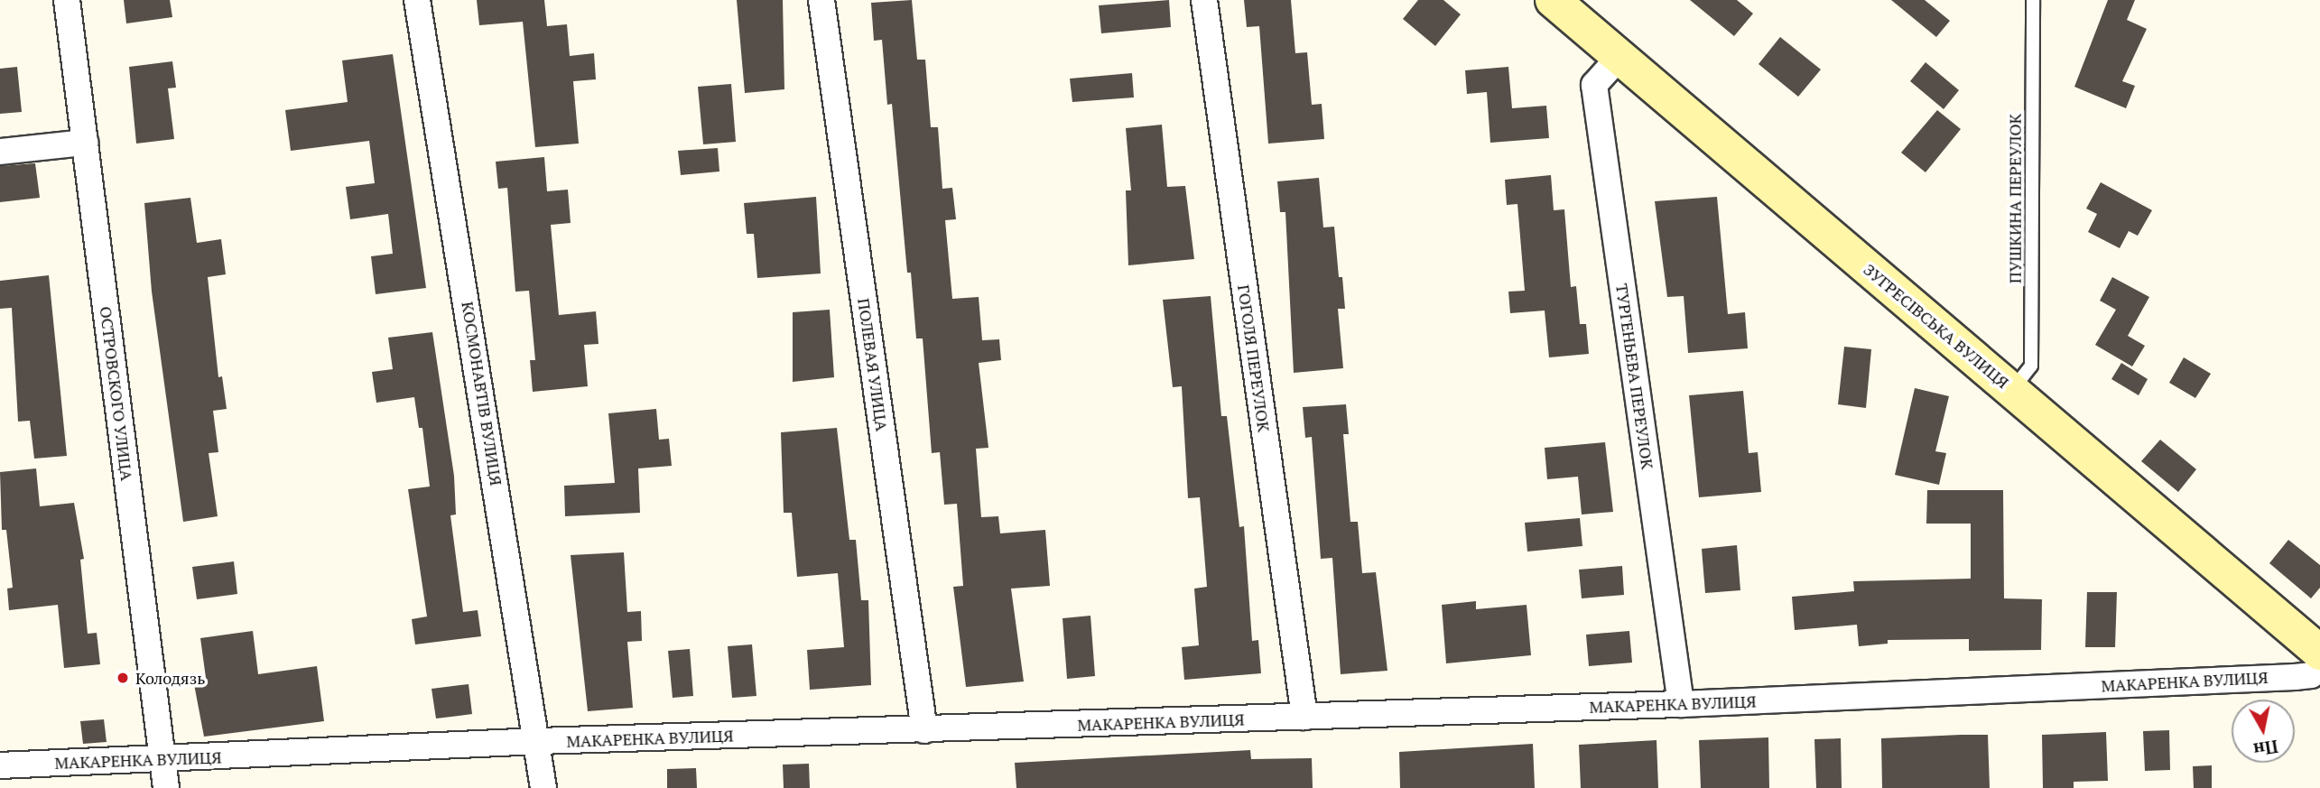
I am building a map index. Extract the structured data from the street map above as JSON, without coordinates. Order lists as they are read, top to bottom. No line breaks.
{"streets":{"street":["ЗУГРЕСІВСЬКА ВУЛИЦЯ","ГОГОЛЯ ПЕРЕУЛОК","ПОЛЕВАЯ УЛИЦА","ТУРГЕНЬЕВА ПЕРЕУЛОК","ОСТРОВСКОГО УЛИЦА","КОСМОНАВТІВ ВУЛИЦЯ","МАКАРЕНКА ВУЛИЦЯ"],"lane":["ПУШКИНА ПЕРЕУЛОК"]},"crossings":[["ПУШКИНА ПЕРЕУЛОК","ЗУГРЕСІВСЬКА ВУЛИЦЯ"],["ЗУГРЕСІВСЬКА ВУЛИЦЯ","ТУРГЕНЬЕВА ПЕРЕУЛОК"],["ГОГОЛЯ ПЕРЕУЛОК","МАКАРЕНКА ВУЛИЦЯ"],["ПОЛЕВАЯ УЛИЦА","МАКАРЕНКА ВУЛИЦЯ"],["ТУРГЕНЬЕВА ПЕРЕУЛОК","МАКАРЕНКА ВУЛИЦЯ"],["ОСТРОВСКОГО УЛИЦА","МАКАРЕНКА ВУЛИЦЯ"],["КОСМОНАВТІВ ВУЛИЦЯ","МАКАРЕНКА ВУЛИЦЯ"]],"places":["Колодязь"],"north":"bottom"}
